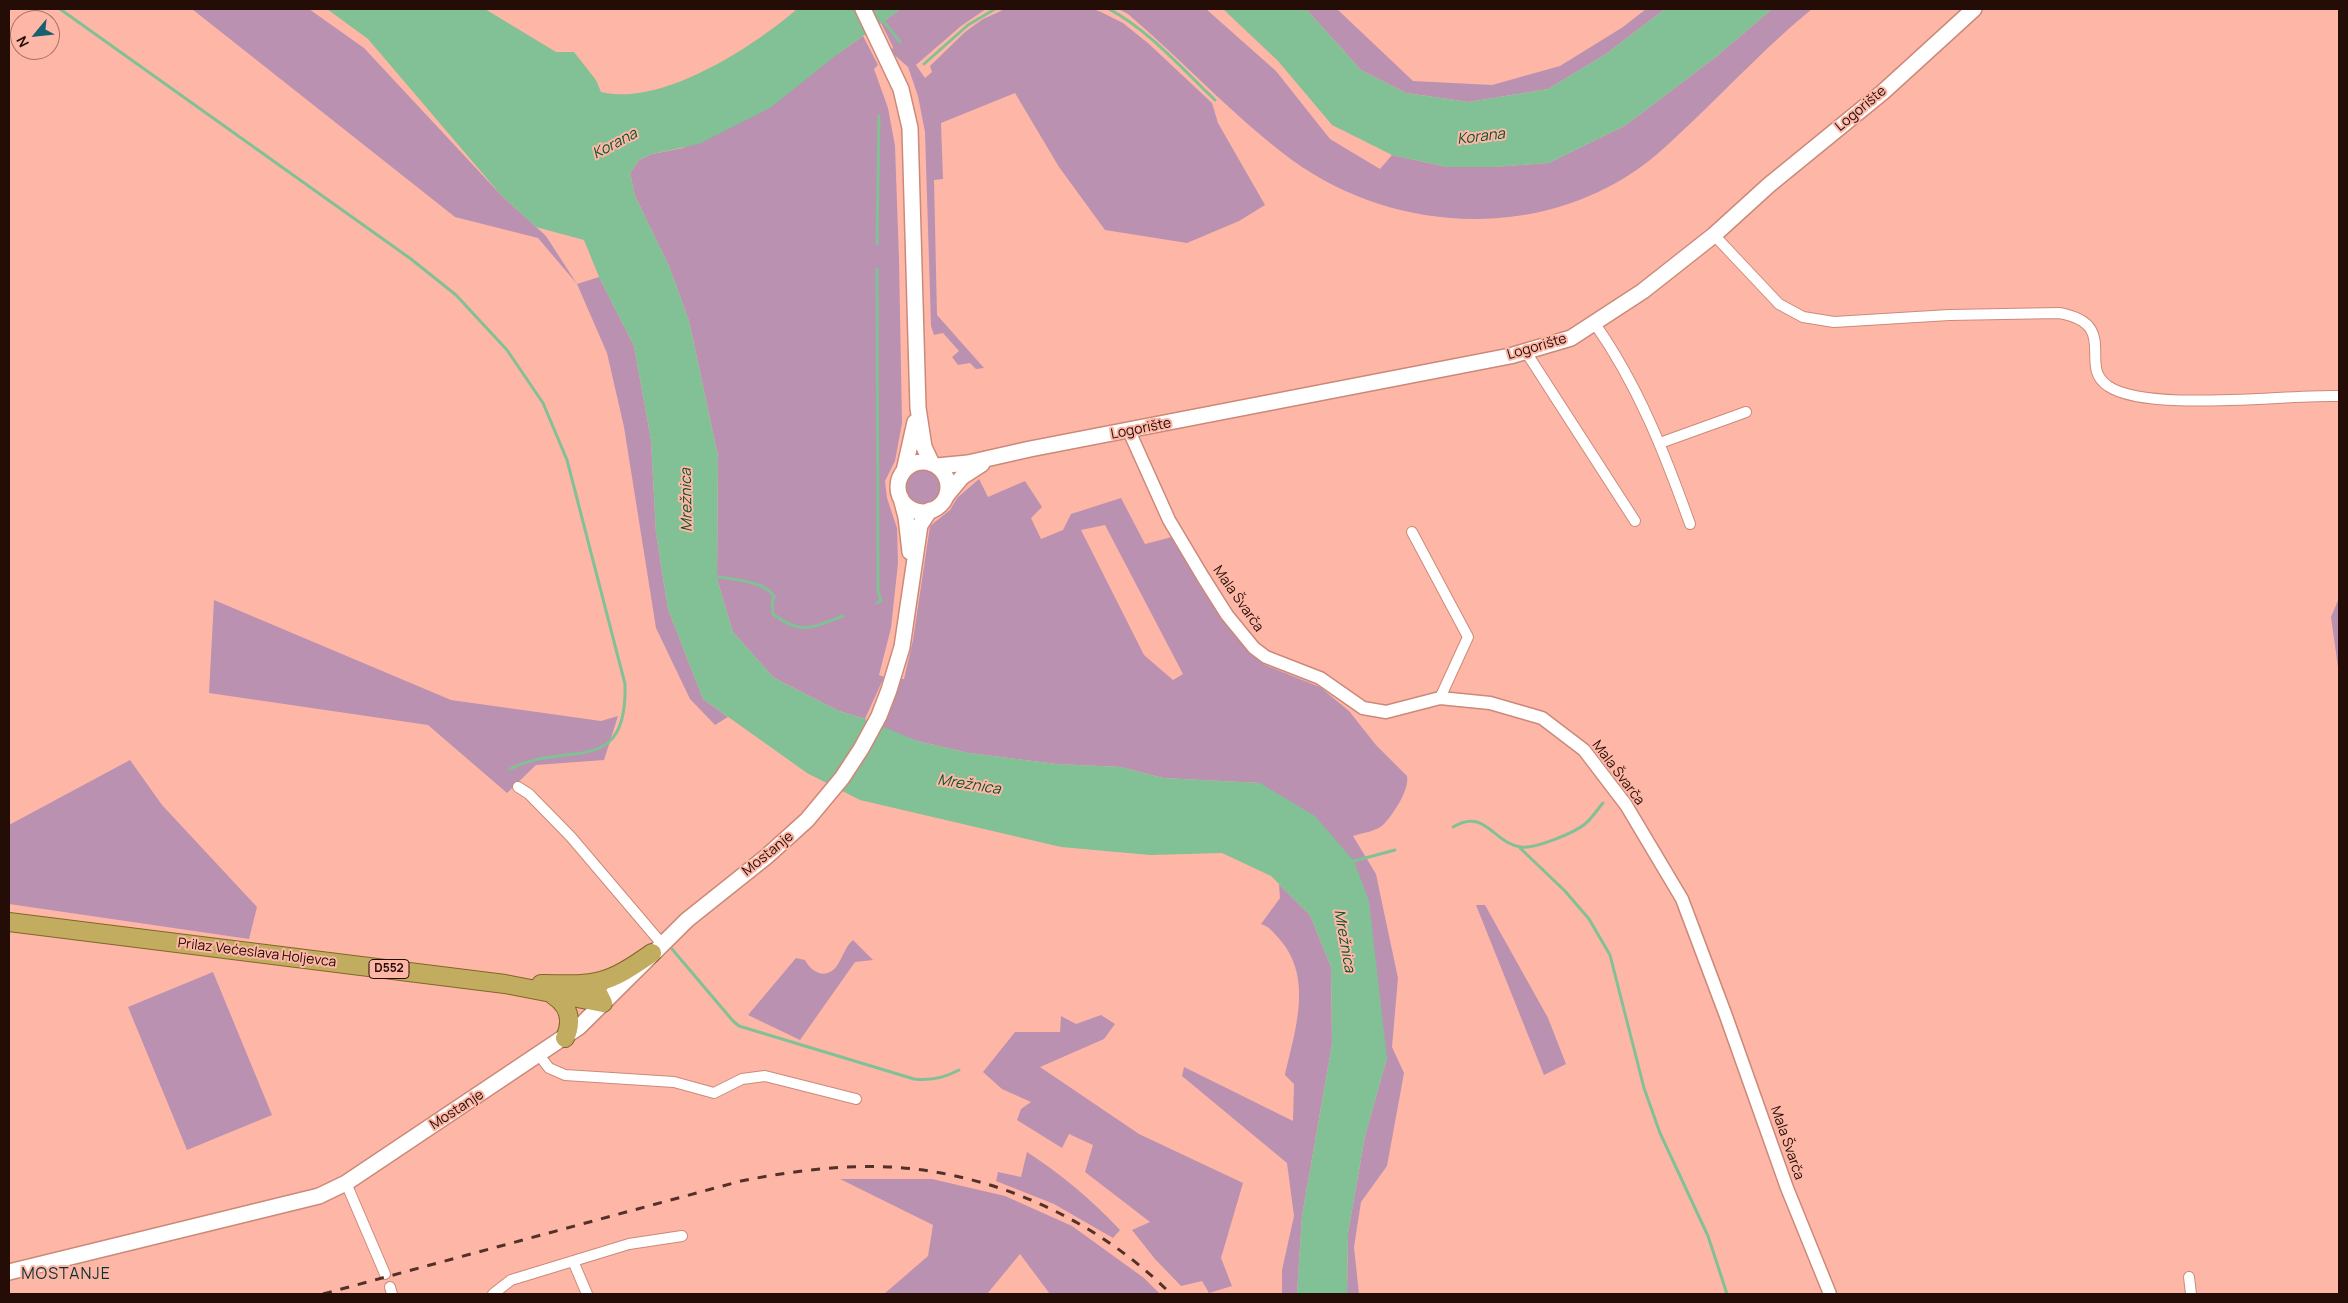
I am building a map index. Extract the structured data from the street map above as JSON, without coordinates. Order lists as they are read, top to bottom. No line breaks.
{"streets":{"highway":["Prilaz Većeslava Holjevca","D552"],"main road":["Logorište","Mostanje"],"street":["Mala Švarča"]},"crossings":[["Logorište","Mala Švarča"],["Mostanje","Prilaz Većeslava Holjevca"]],"districts":["MOSTANJE"],"water":["Korana","Mrežnica"],"north":"bottom left"}
